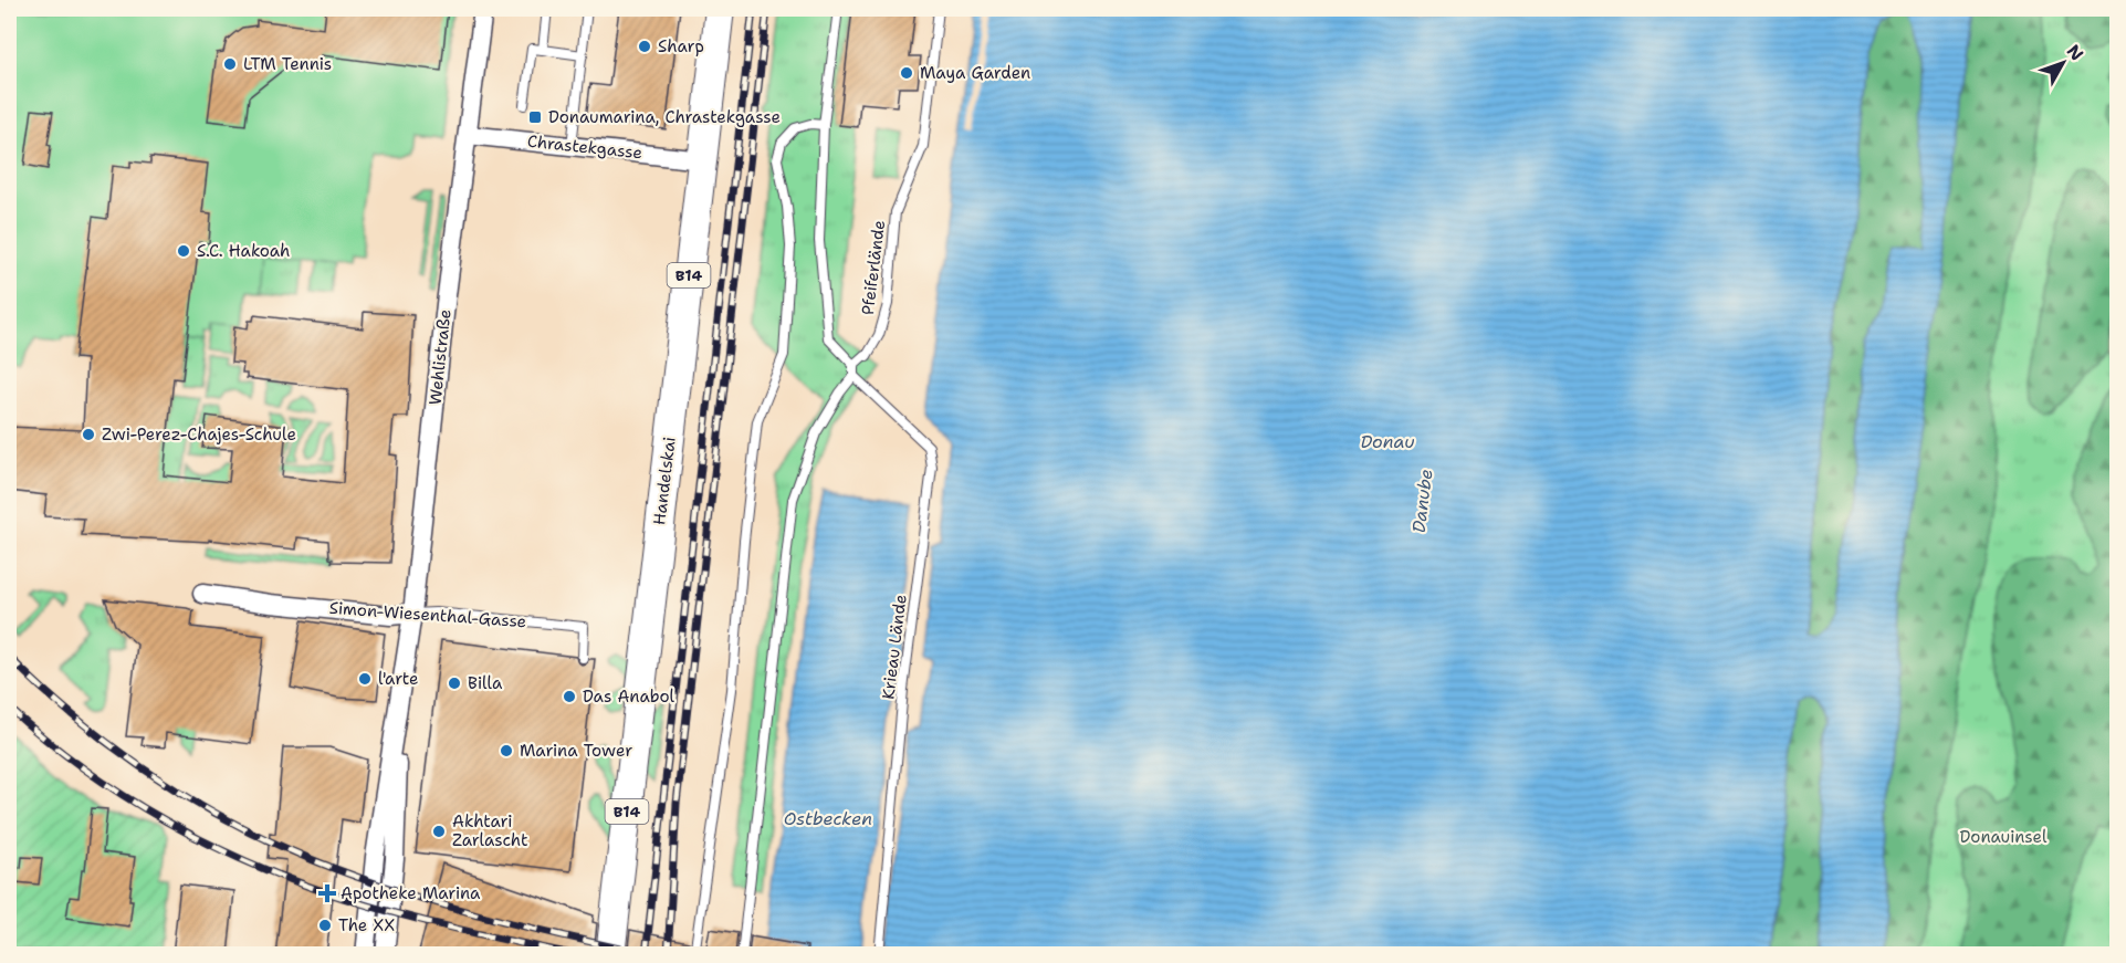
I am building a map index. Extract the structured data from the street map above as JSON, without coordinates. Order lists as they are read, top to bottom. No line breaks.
{"streets":{"main road":["B14","Handelskai"],"street":["Chrastekgasse","Wehlistraße","Simon-Wiesenthal-Gasse"],"lane":["Pfeiferlände","Krieau Lände"]},"crossings":[["Chrastekgasse","Wehlistraße"],["Chrastekgasse","Handelskai"],["Wehlistraße","Simon-Wiesenthal-Gasse"]],"water":["Donau","Danube","Ostbecken"],"parks":["Donauinsel"],"places":{"other":["Sharp","LTM Tennis","Maya Garden","S.C. Hakoah","Zwi-Perez-Chajes-Schule","l'arte","Billa","Das Anabol","Marina Tower","Akhtari Zarlascht","The XX"],"transit":["Donaumarina, Chrastekgasse"],"health":["Apotheke Marina"]},"north":"top right"}
